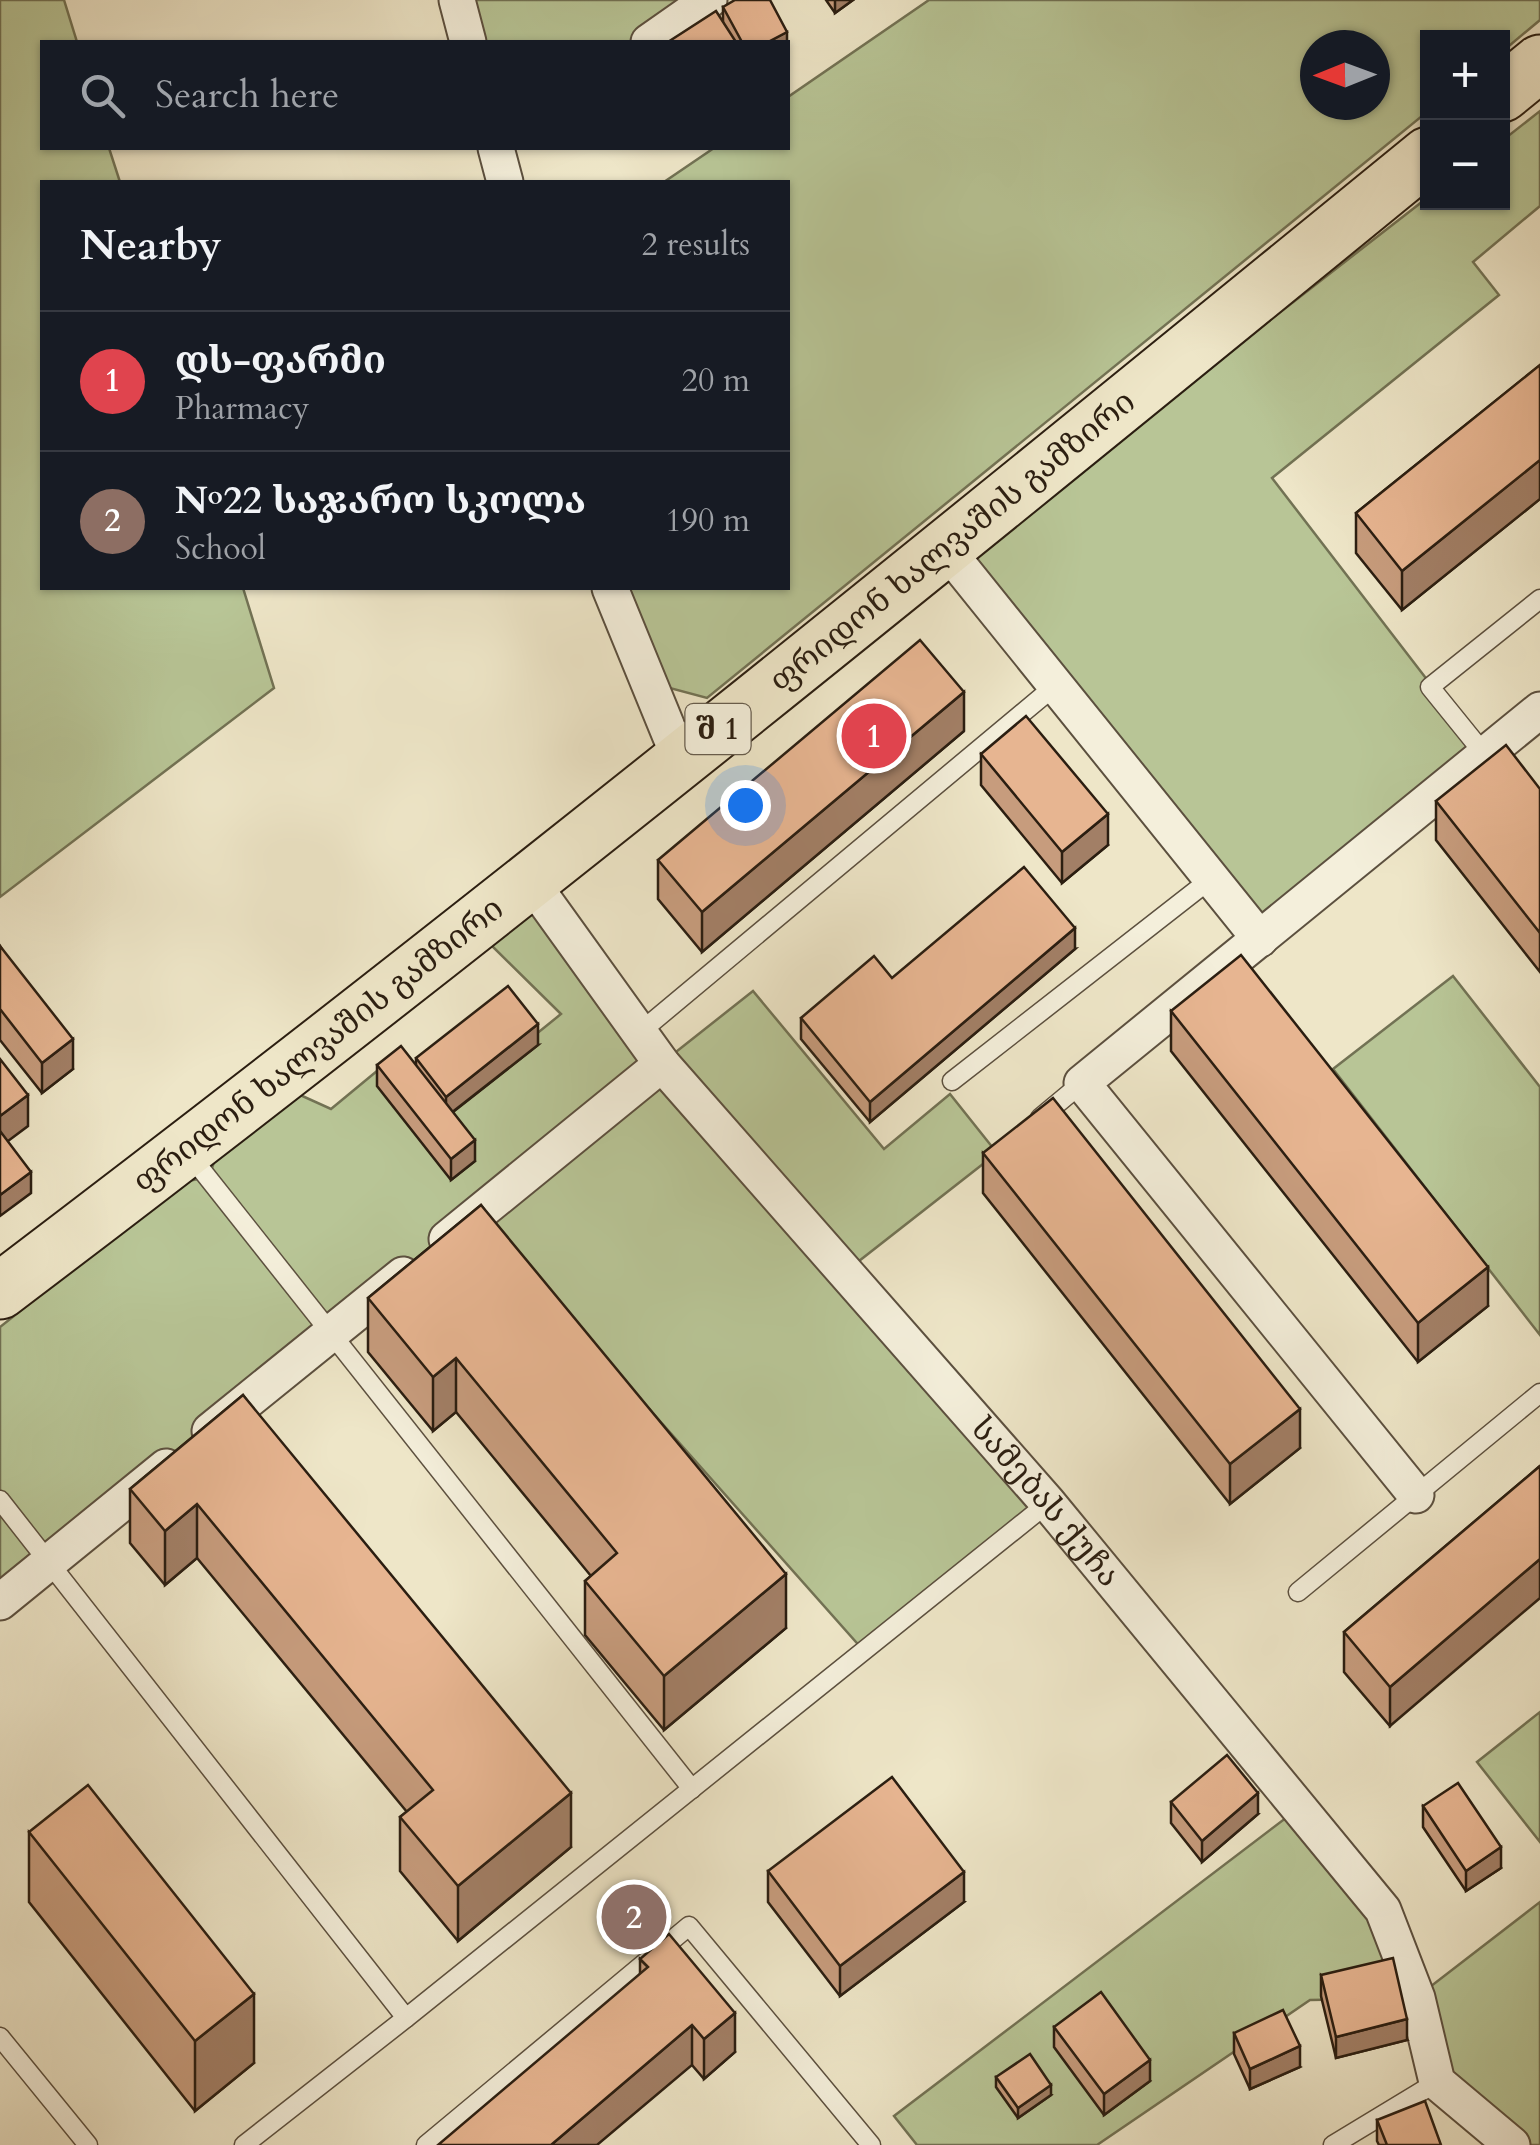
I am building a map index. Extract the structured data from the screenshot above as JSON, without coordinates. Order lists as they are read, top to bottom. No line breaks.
{"streets":{"main road":["ფრიდონ ხალვაშის გამზირი","შ 1"],"street":["სამებას ქუჩა"]},"crossings":[["ფრიდონ ხალვაშის გამზირი","სამებას ქუჩა"]],"north":"left","page":{"map_buttons":["+","−"],"search":"Search here","heading":["Nearby","2 results"],"list":[{"mark":"1","name":"დს-ფარმი","note":"Pharmacy","value":"20 m"},{"mark":"2","name":"№22 საჯარო სკოლა","note":"School","value":"190 m"}],"pins":["1","2"]}}
